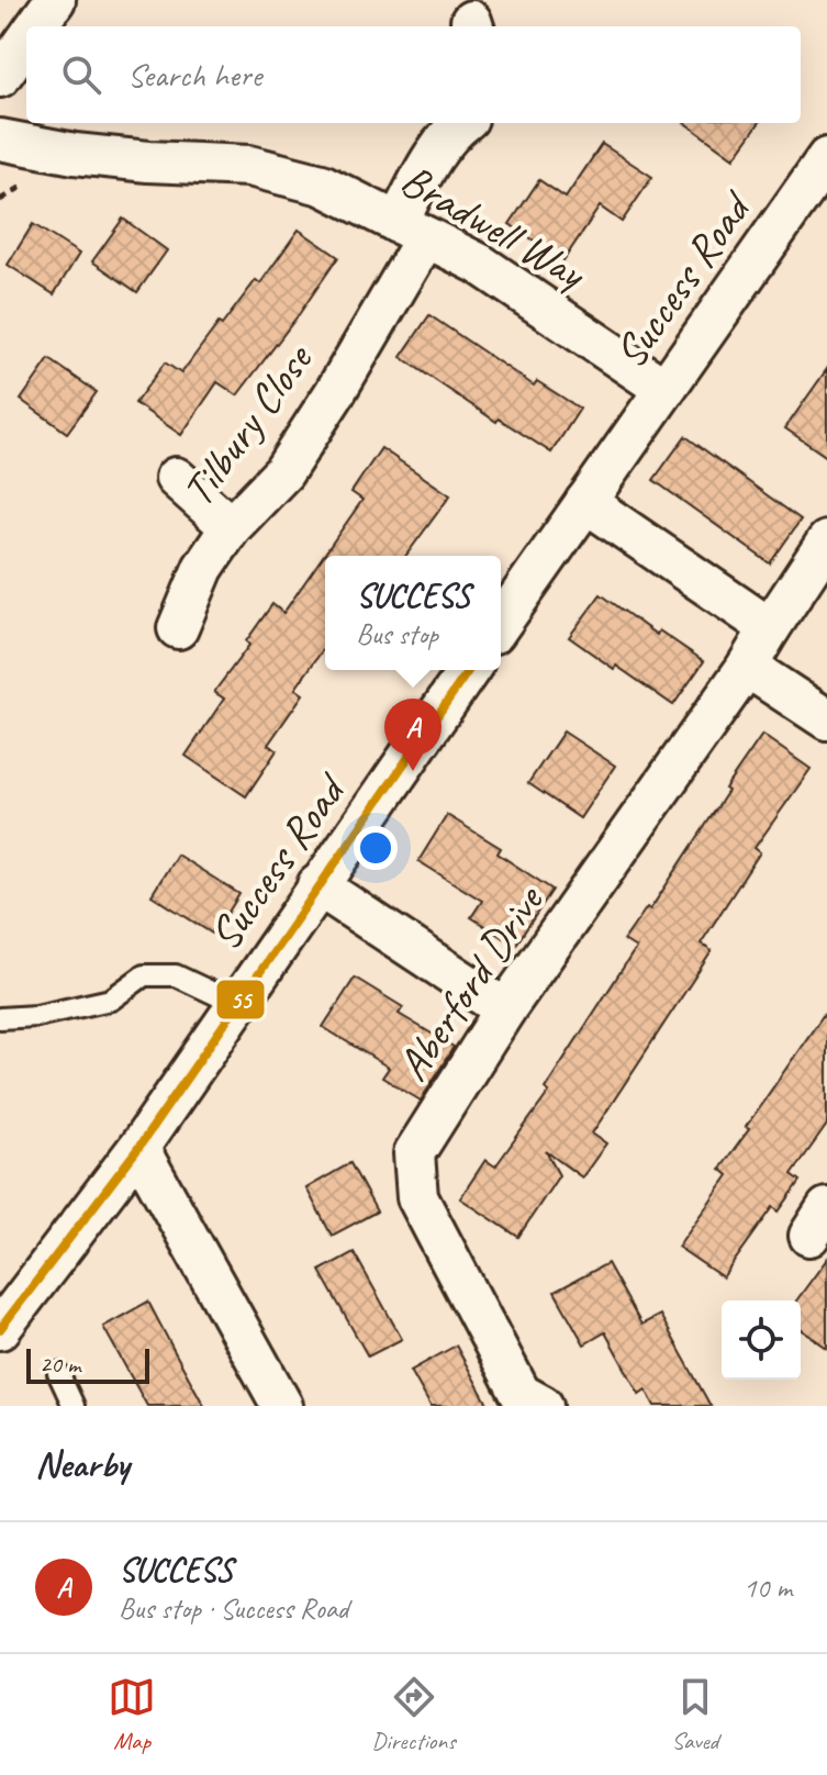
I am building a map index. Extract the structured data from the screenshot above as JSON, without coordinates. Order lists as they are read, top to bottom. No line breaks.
{"streets":{"street":["Bradwell Way","Success Road","Tilbury Close","Aberford Drive"]},"crossings":[["Bradwell Way","Success Road"],["Bradwell Way","Tilbury Close"]],"lines":["transit line 55"],"scale_bar":"20 m","page":{"search":"Search here","popup":["SUCCESS","Bus stop"],"pins":"A","scale":"20 m","heading":"Nearby","list":[{"mark":"A","name":"SUCCESS","note":"Bus stop · Success Road","value":"10 m"}],"nav":["Map","Directions","Saved"]}}
